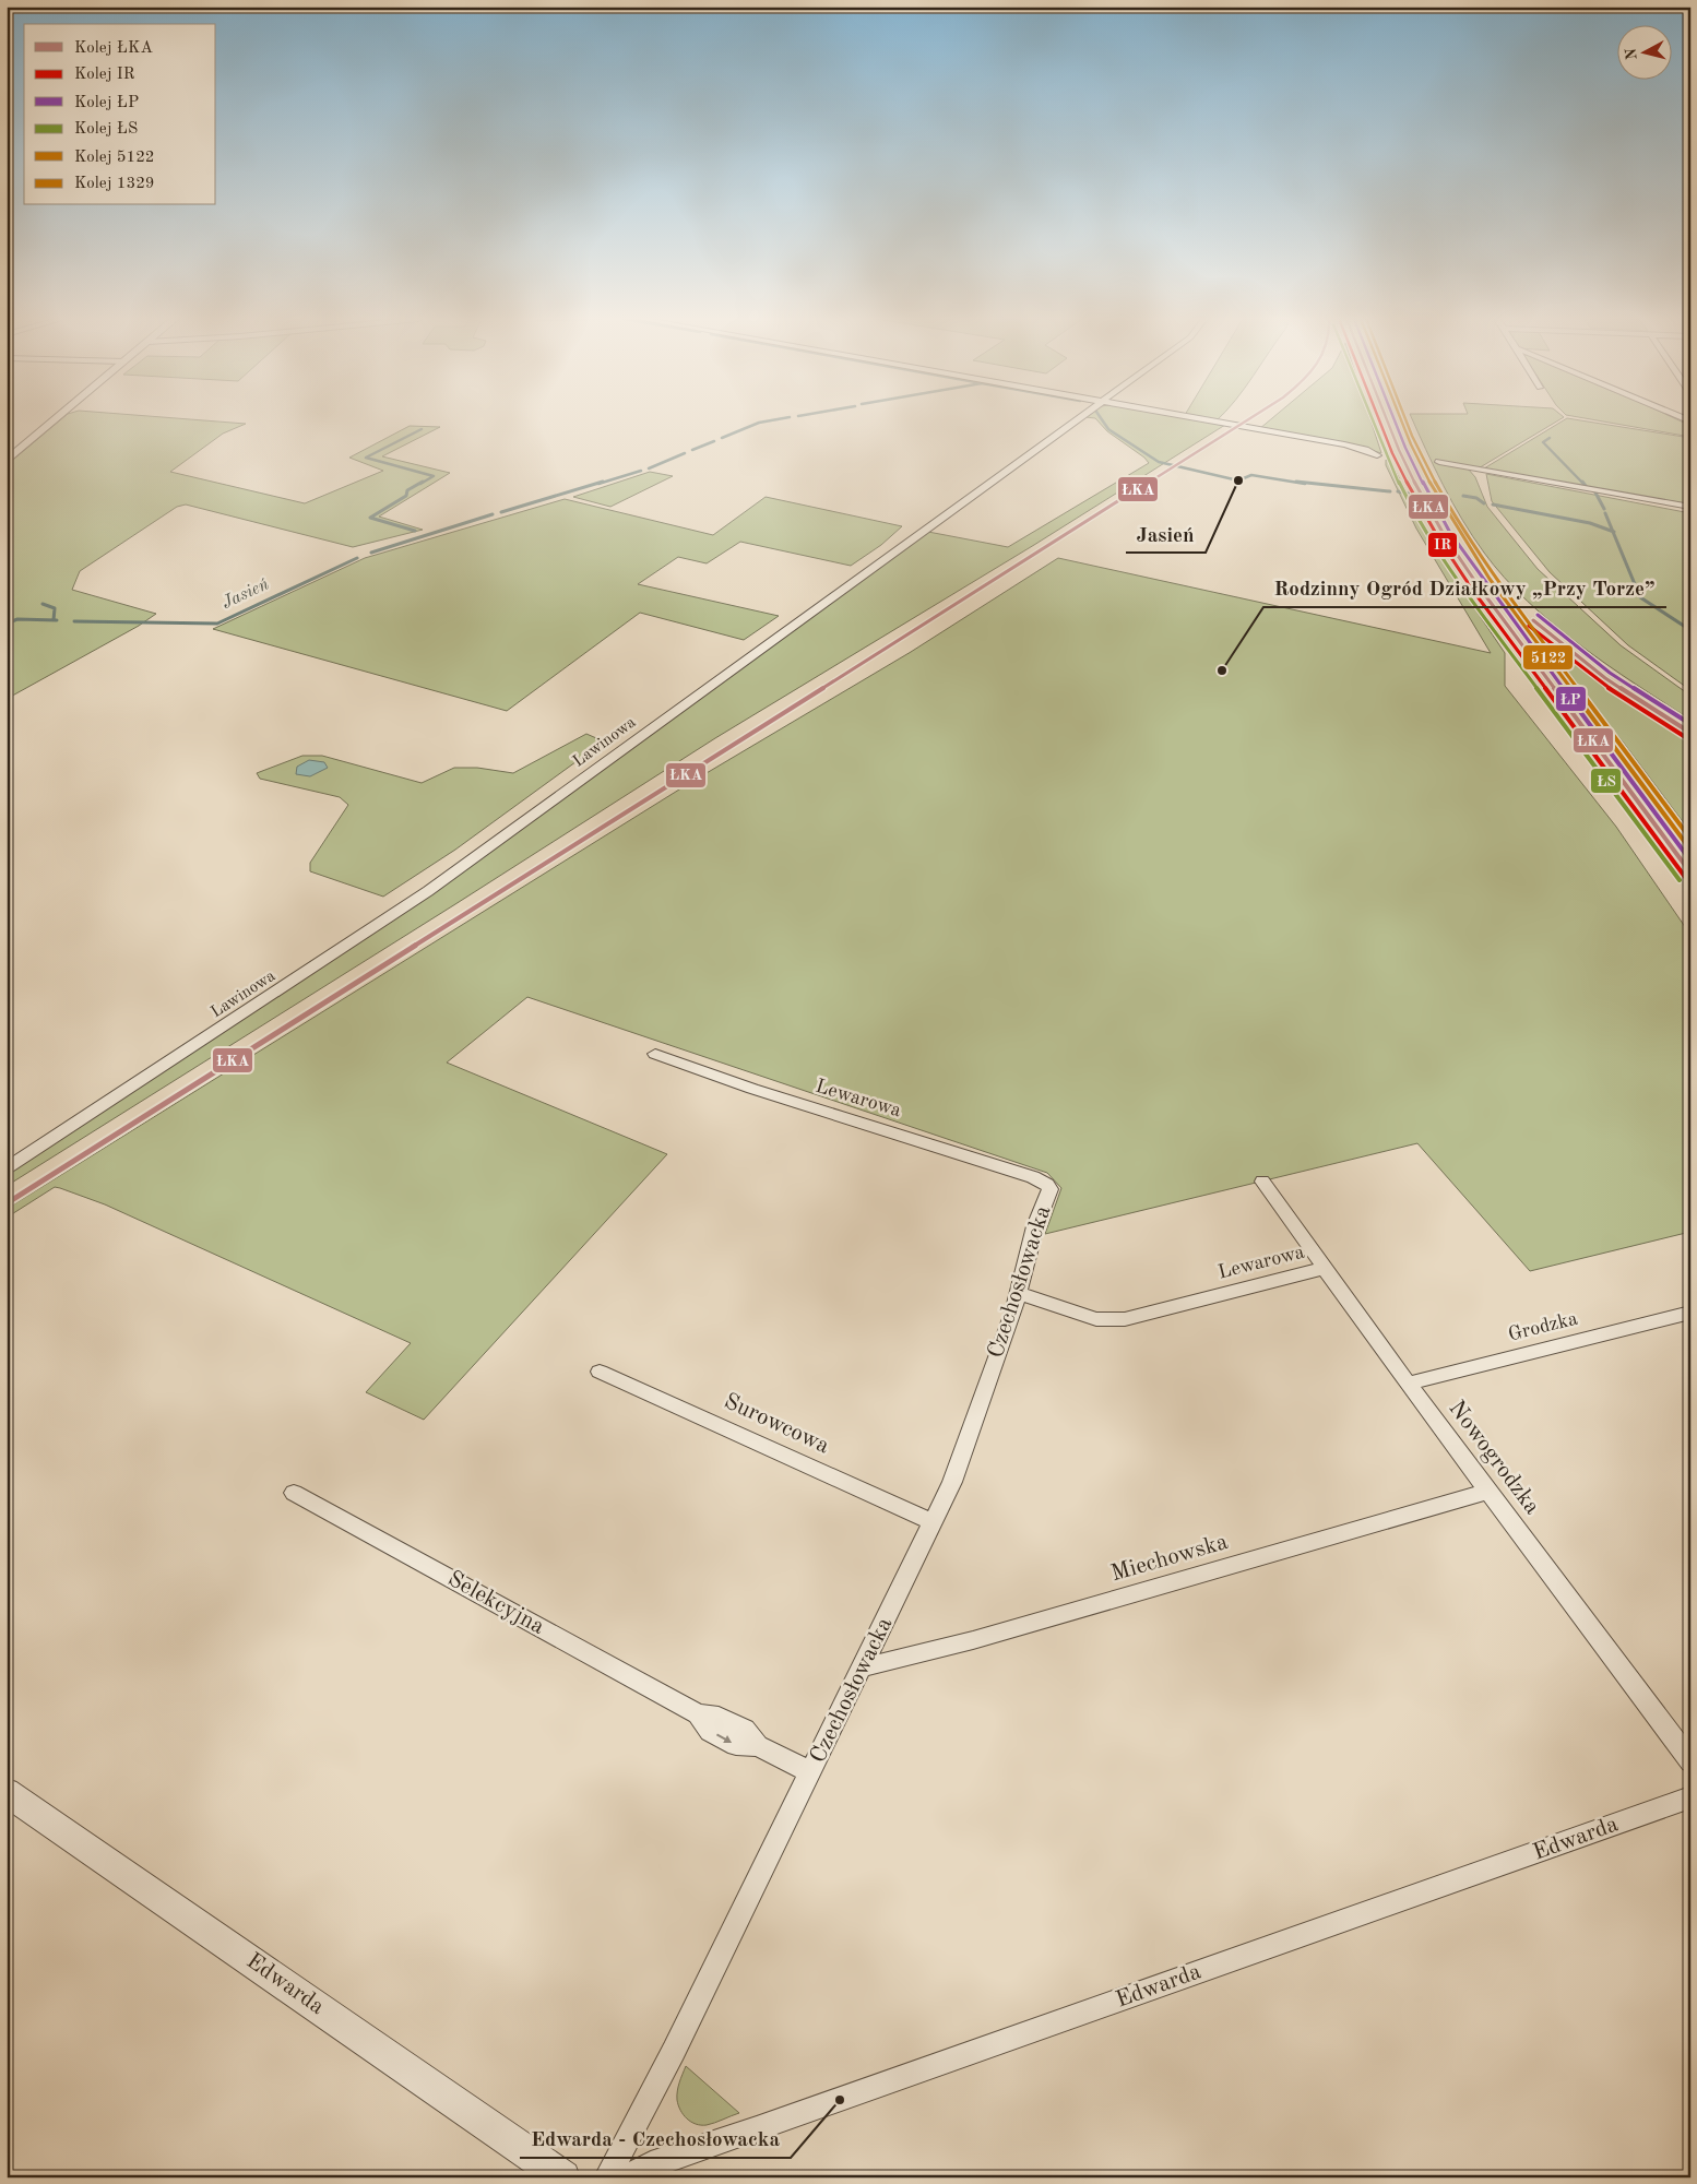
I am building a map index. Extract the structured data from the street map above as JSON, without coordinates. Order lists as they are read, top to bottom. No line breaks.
{"streets":{"street":["Lawinowa","Lewarowa","Czechosłowacka","Grodzka","Surowcowa","Nowogrodzka","Miechowska","Selekcyjna","Edwarda"]},"crossings":[["Lewarowa","Czechosłowacka"],["Lewarowa","Nowogrodzka"],["Czechosłowacka","Surowcowa"],["Czechosłowacka","Miechowska"],["Czechosłowacka","Selekcyjna"],["Grodzka","Nowogrodzka"],["Nowogrodzka","Miechowska"]],"water":["Jasień"],"places":["Jasień","Rodzinny Ogród Działkowy „Przy Torze”","Edwarda - Czechosłowacka"],"lines":["rail line ŁKA","rail line IR","rail line ŁP","rail line ŁS","rail line 5122","rail line 1329"],"legend":["Kolej ŁKA","Kolej IR","Kolej ŁP","Kolej ŁS","Kolej 5122","Kolej 1329"],"north":"left"}
